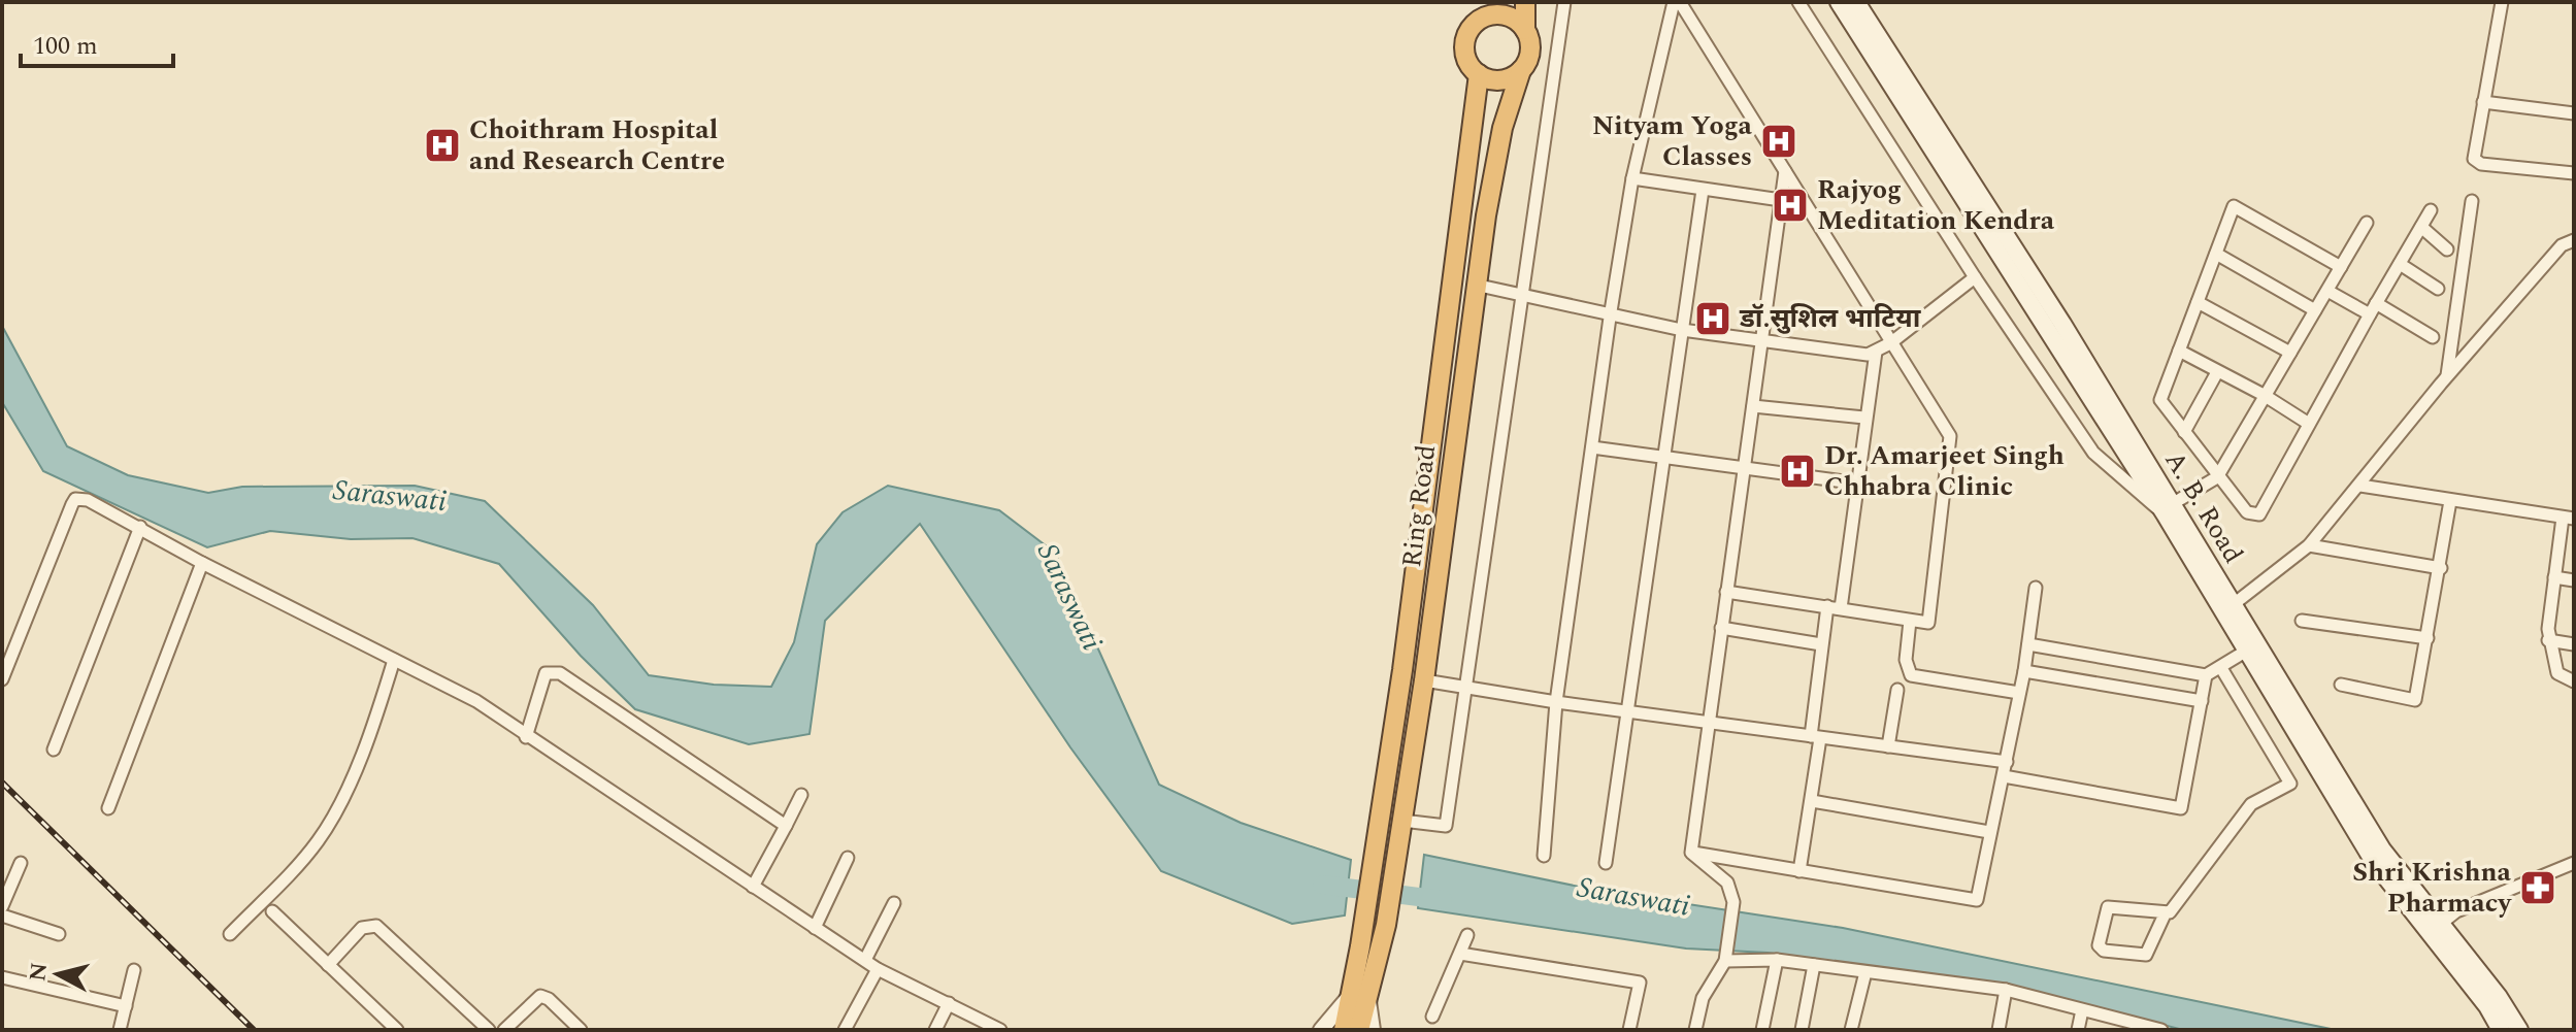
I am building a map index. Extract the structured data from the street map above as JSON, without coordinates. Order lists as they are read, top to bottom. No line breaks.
{"streets":{"highway":["Ring Road"],"main road":["A. B. Road"]},"water":["Saraswati"],"places":{"hospital":["Nityam Yoga Classes","Choithram Hospital and Research Centre","Rajyog Meditation Kendra","डॉ.सुशिल भाटिया","Dr. Amarjeet Singh Chhabra Clinic"],"pharmacy":["Shri Krishna Pharmacy"]},"scale_bar":"100 m","north":"left"}
